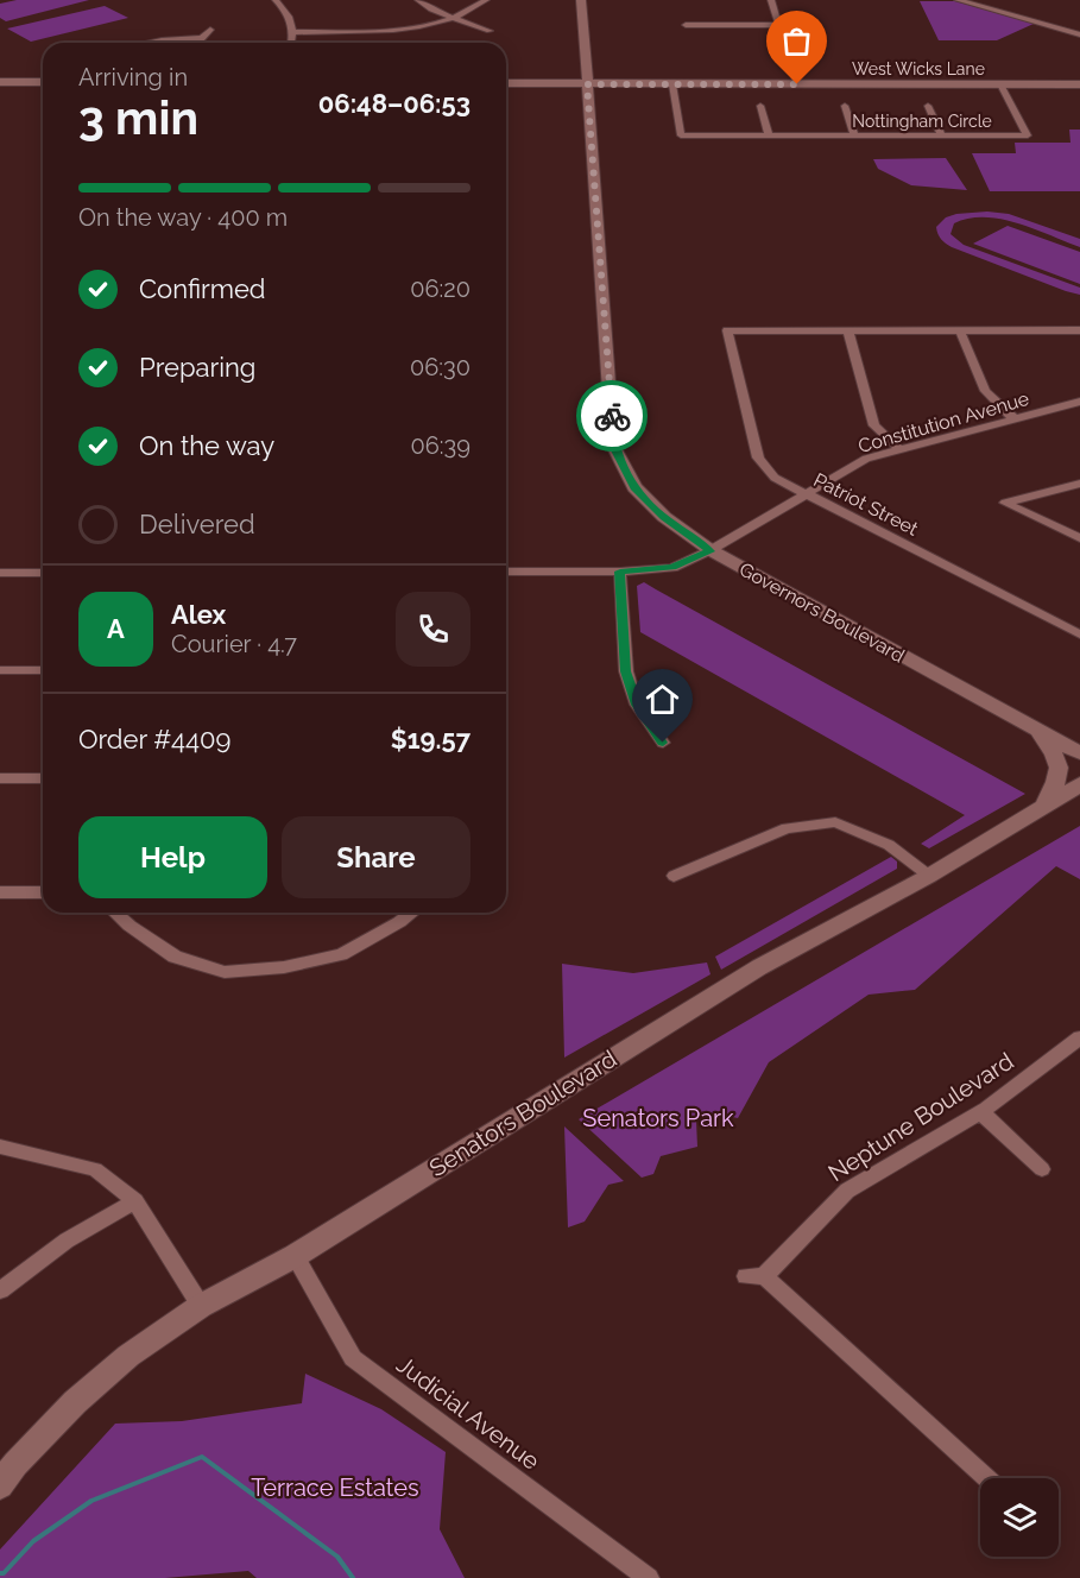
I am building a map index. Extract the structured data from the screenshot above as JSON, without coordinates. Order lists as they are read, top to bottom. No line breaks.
{"streets":{"main road":["West Wicks Lane","Governors Boulevard","Senators Boulevard"],"street":["Nottingham Circle","Constitution Avenue","Patriot Street","Neptune Boulevard","Judicial Avenue"]},"crossings":[["West Wicks Lane","Nottingham Circle"],["West Wicks Lane","Governors Boulevard"],["Constitution Avenue","Patriot Street"],["Constitution Avenue","Governors Boulevard"],["Senators Boulevard","Judicial Avenue"]],"parks":["Senators Park","Terrace Estates"],"page":{"heading":["3 min","Arriving in","06:48–06:53"],"panel":["Alex","Courier · 4.7","Order #4409","$19.57"],"bar":"On the way · 400 m","list":[["Confirmed","06:20"],["Preparing","06:30"],["On the way","06:39"],"Delivered"],"round":"A","buttons":["Help","Share"]}}
